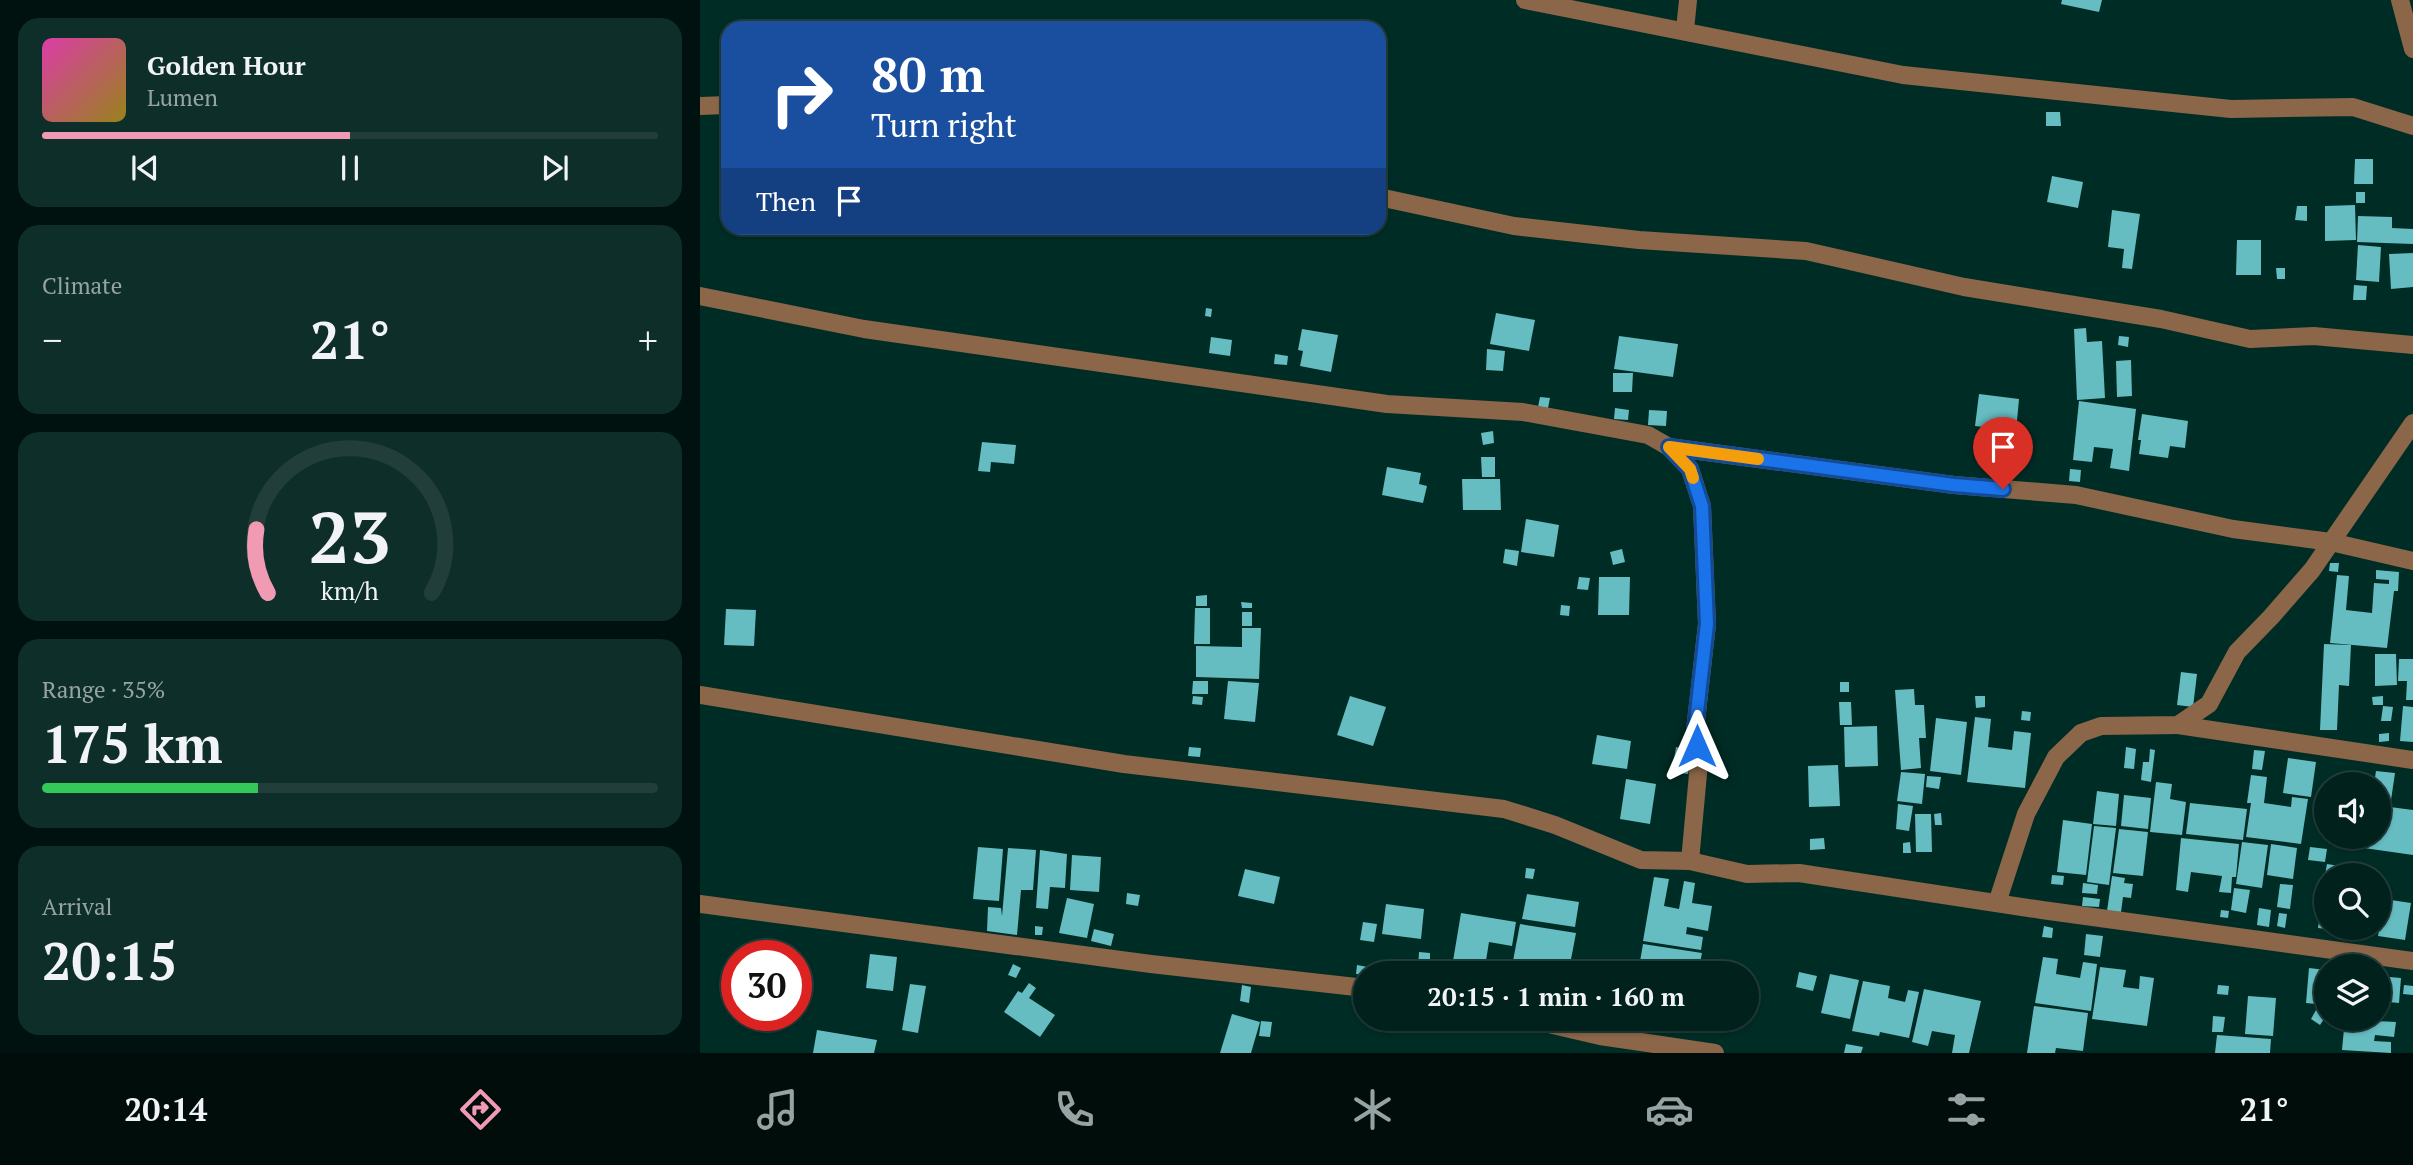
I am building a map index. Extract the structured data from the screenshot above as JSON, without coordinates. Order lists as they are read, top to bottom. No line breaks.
{"page":{"turn":["80 m","Turn right"],"song":["Golden Hour","Lumen"],"then":"Then","tile":["Climate",["Range · 35%","175 km"],["Arrival","20:15"]],"heat":["−","21°","+"],"limit":"30","trip":"20:15 · 1 min · 160 m","tabs":["20:14","21°"],"gauge":["23","km/h"]}}
